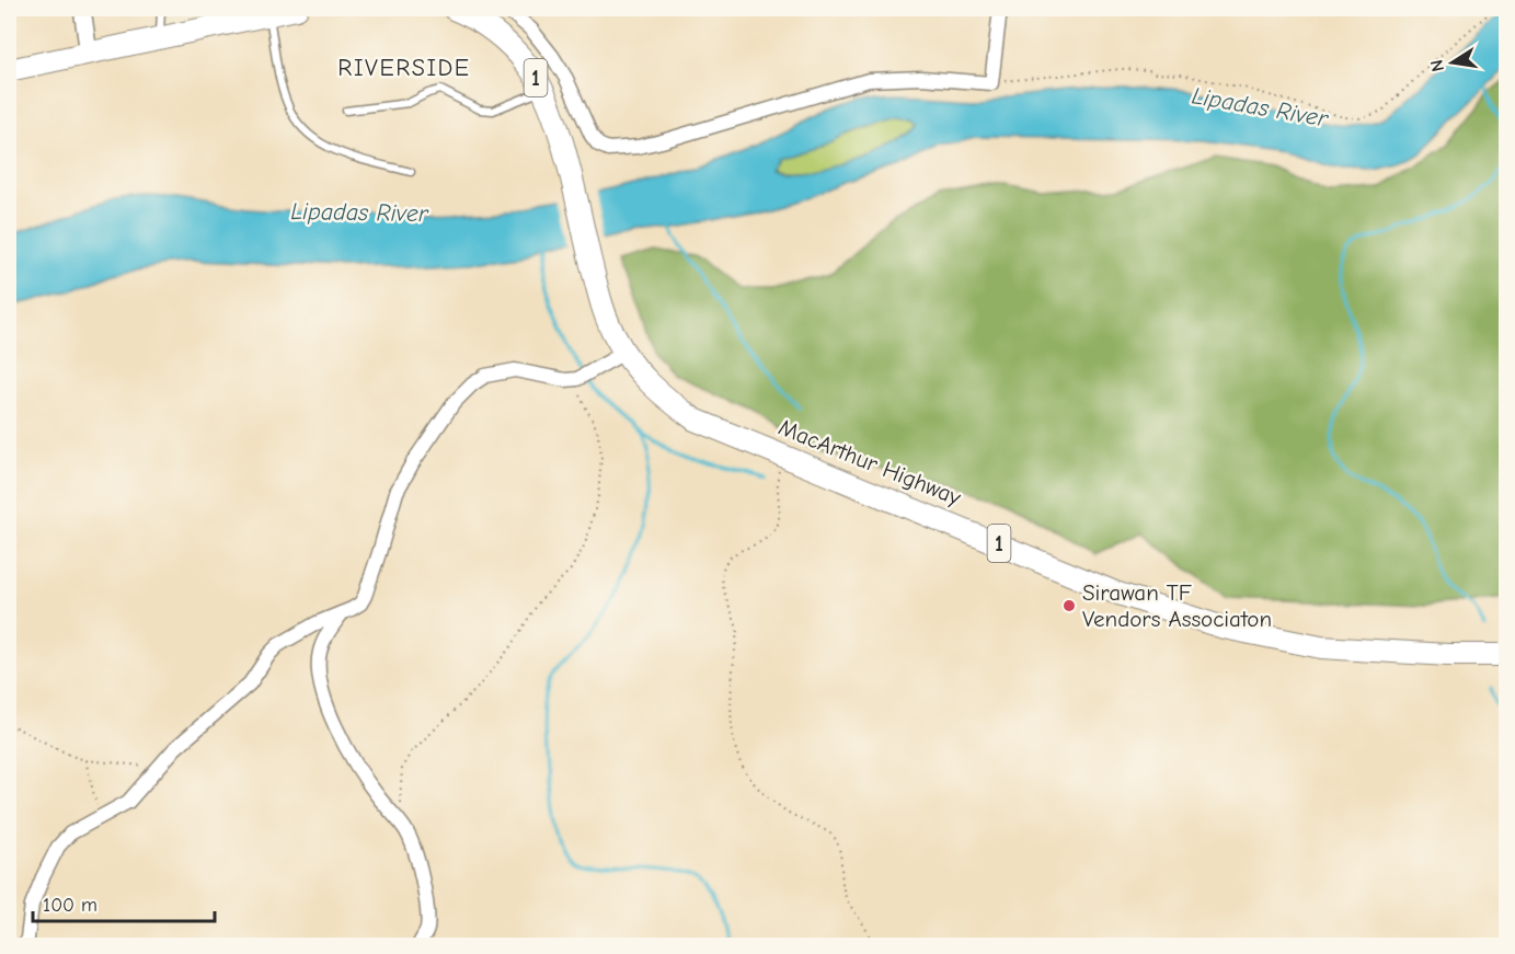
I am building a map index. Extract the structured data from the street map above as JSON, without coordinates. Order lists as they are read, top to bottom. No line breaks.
{"streets":{"highway":["1","MacArthur Highway"]},"districts":["RIVERSIDE"],"water":["Lipadas River"],"places":["Sirawan TF Vendors Associaton"],"scale_bar":"100 m","north":"left"}
